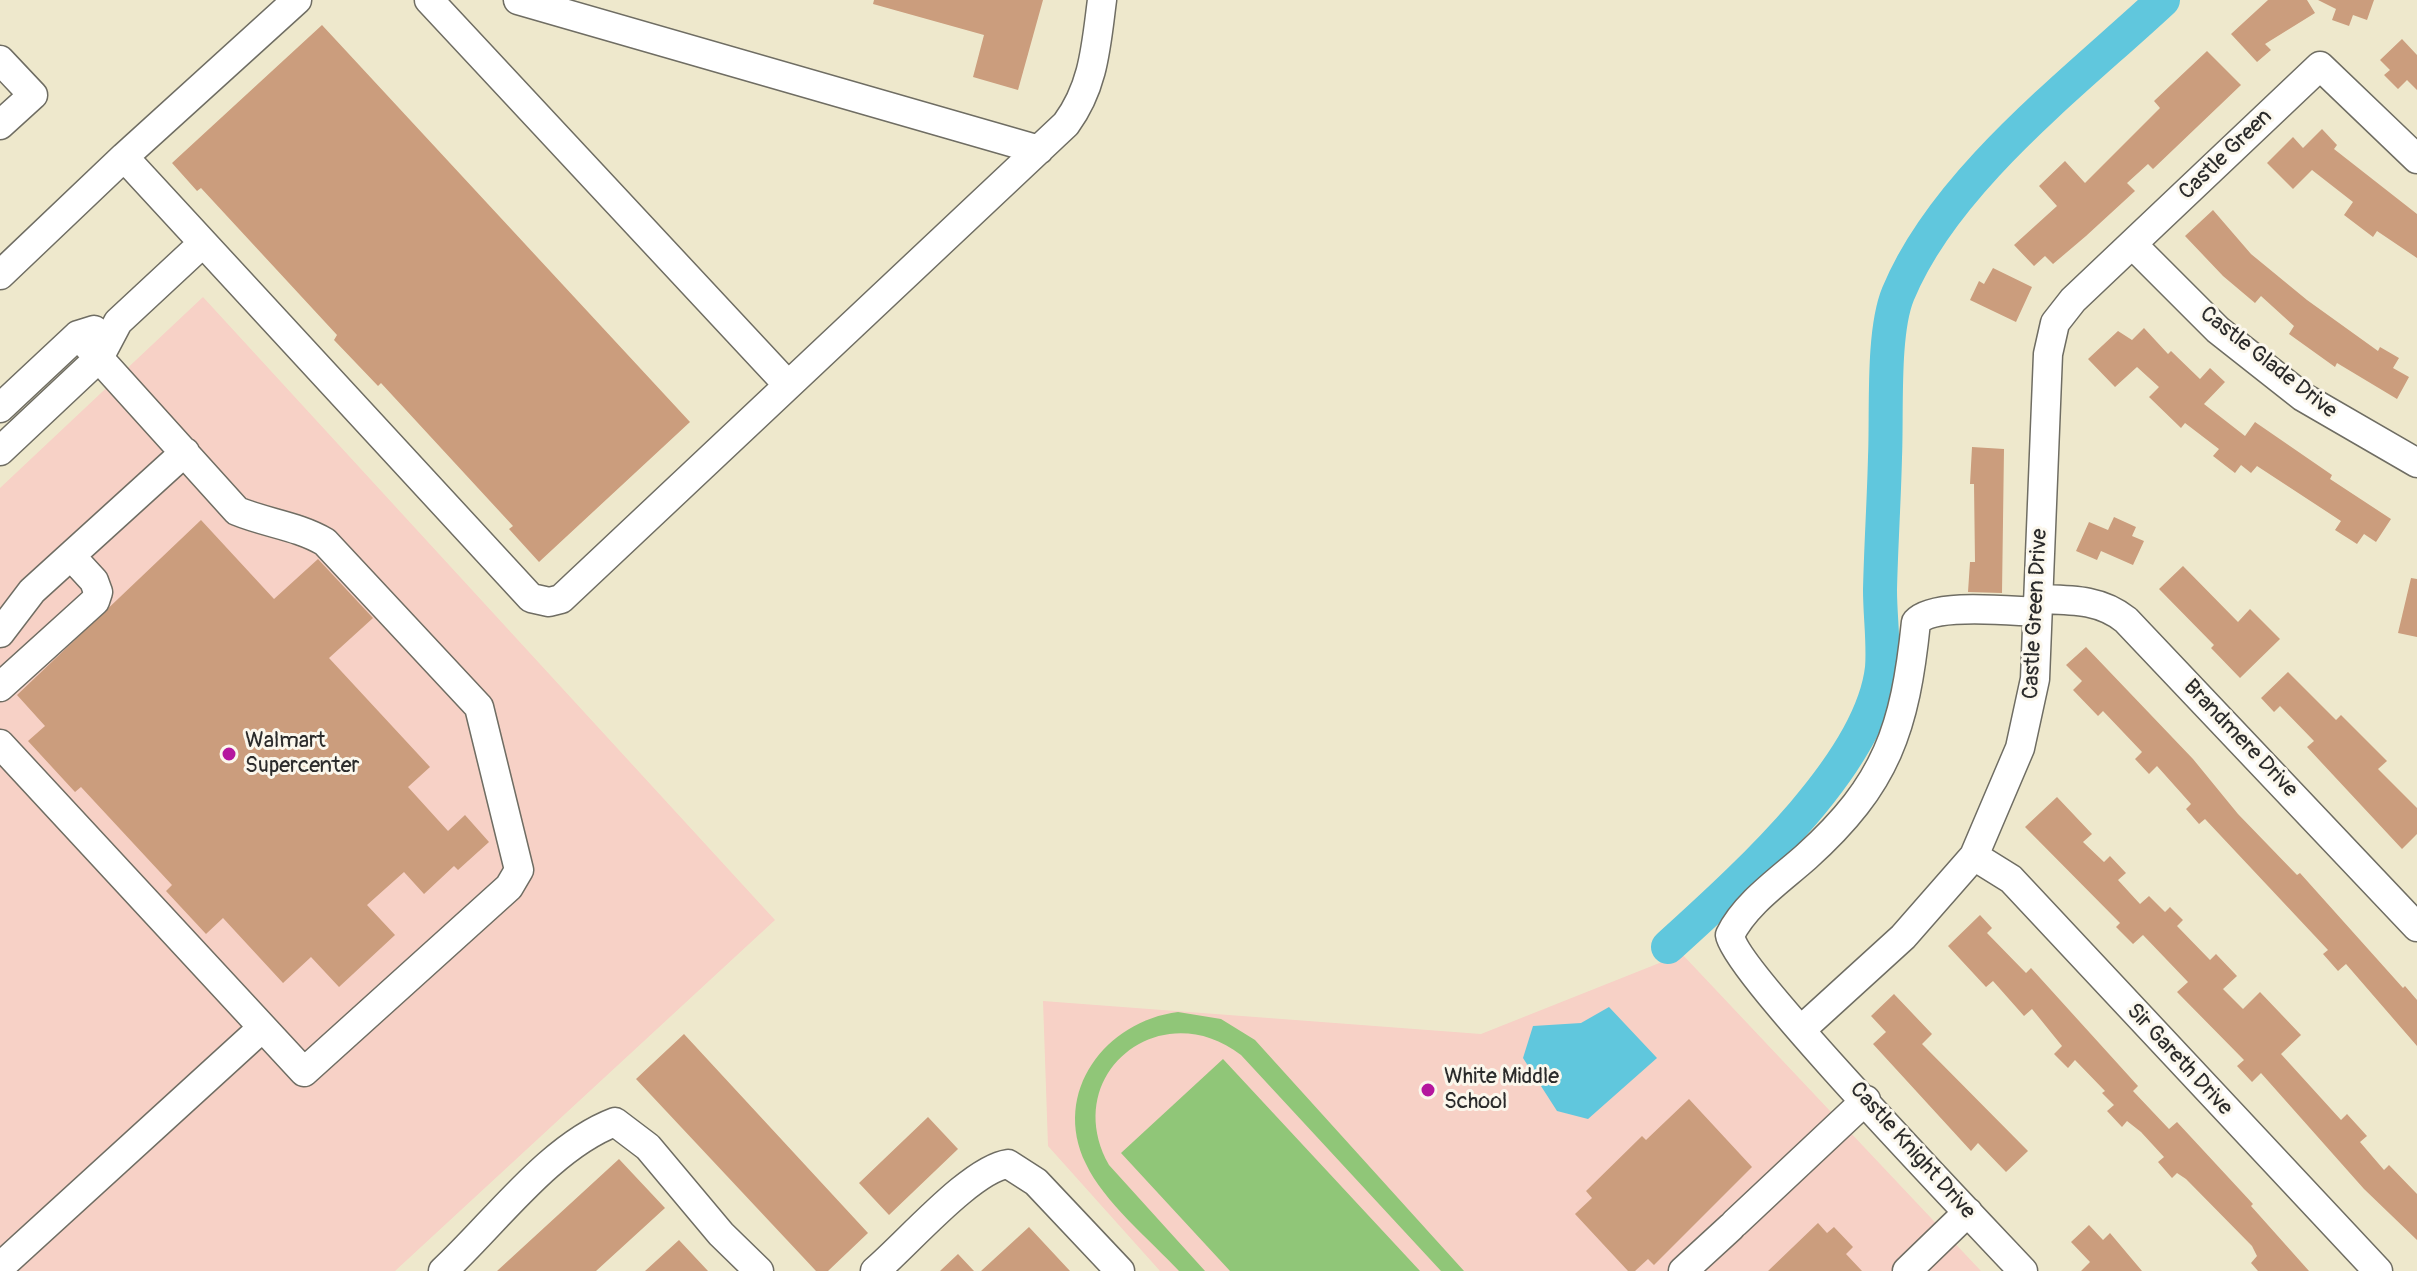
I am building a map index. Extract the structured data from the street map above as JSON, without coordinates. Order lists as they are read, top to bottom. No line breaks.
{"streets":{"street":["Castle Green","Castle Glade Drive","Castle Green Drive","Brandmere Drive","Sir Gareth Drive","Castle Knight Drive"]},"crossings":[["Castle Green","Castle Glade Drive"],["Castle Green","Castle Green Drive"],["Castle Glade Drive","Castle Green Drive"],["Castle Green Drive","Brandmere Drive"],["Castle Green Drive","Sir Gareth Drive"],["Castle Green Drive","Castle Knight Drive"],["Brandmere Drive","Castle Knight Drive"]],"places":["Walmart Supercenter","White Middle School"]}
